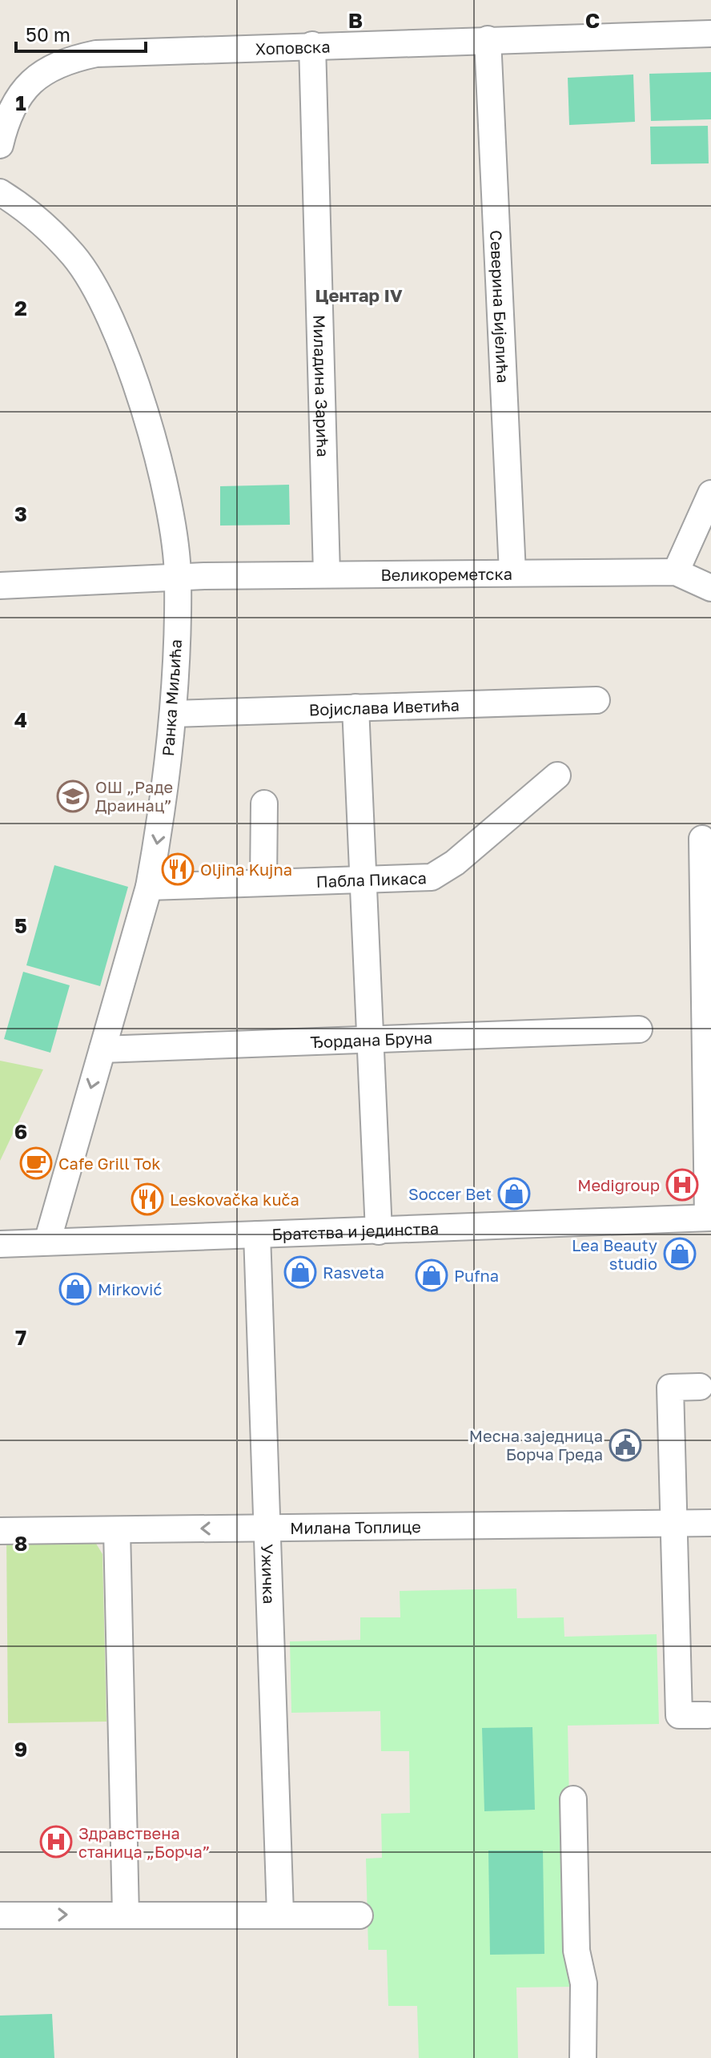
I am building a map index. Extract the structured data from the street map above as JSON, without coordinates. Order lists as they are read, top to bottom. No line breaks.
{"streets":{"street":["Хоповска","Северина Бијелића","Миладина Зарића","Великореметска","Ранка Миљића","Војислава Иветића","Пабла Пикаса","Ђордана Бруна","Братства и јединства","Милана Топлице","Ужичка"]},"crossings":[["Хоповска","Северина Бијелића"],["Хоповска","Миладина Зарића"],["Северина Бијелића","Великореметска"],["Миладина Зарића","Великореметска"],["Великореметска","Ранка Миљића"],["Ранка Миљића","Војислава Иветића"],["Ранка Миљића","Пабла Пикаса"],["Ранка Миљића","Ђордана Бруна"],["Ранка Миљића","Братства и јединства"],["Братства и јединства","Ужичка"],["Милана Топлице","Ужичка"]],"districts":["Центар IV"],"places":{"school or university":["ОШ „Раде Драинац”"],"restaurant":["Oljina Kujna","Leskovačka kuča"],"cafe":["Cafe Grill Tok"],"hospital":["Medigroup","Здравствена станица „Борча”"],"shop":["Soccer Bet","Lea Beauty studio","Rasveta","Pufna","Mirković"],"public building":["Месна заједница Борча Греда"]},"scale_bar":"50 m","grid":{"columns":["B","C"],"rows":["1","2","3","4","5","6","7","8","9"]}}
